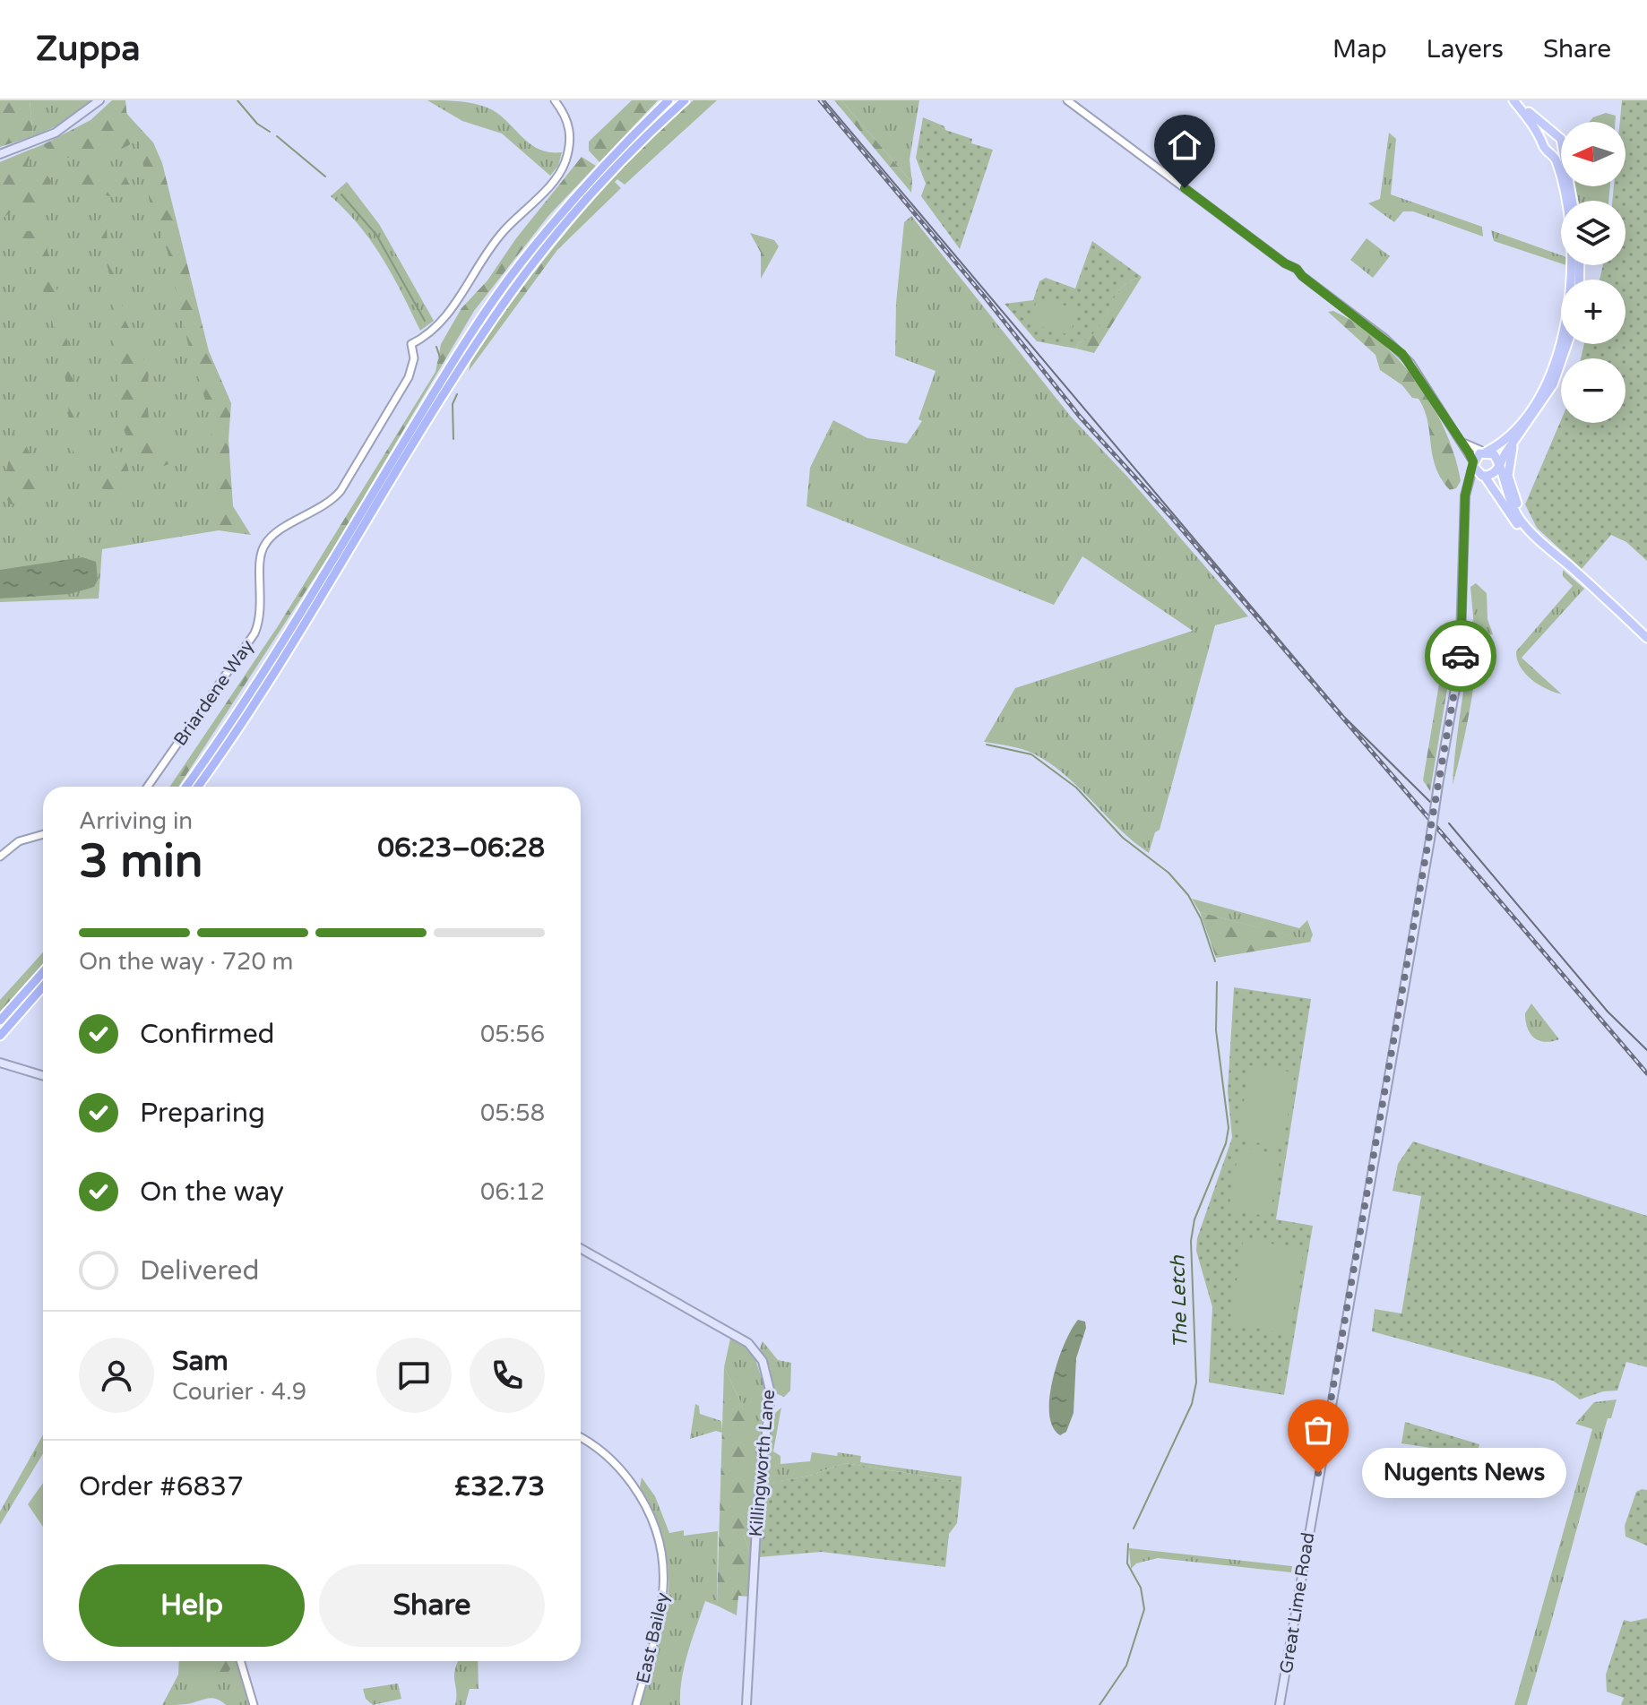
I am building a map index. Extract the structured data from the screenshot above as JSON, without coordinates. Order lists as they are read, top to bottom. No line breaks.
{"streets":{"main road":["Killingworth Lane","Great Lime Road"],"street":["Briardene Way","East Bailey"]},"water":["The Letch"],"places":["Nugents News"],"north":"left","page":{"header":"Zuppa","nav":["Map","Layers","Share"],"map_buttons":["+","−"],"heading":["3 min","Arriving in","06:23–06:28"],"panel":["Sam","Courier · 4.9","Order #6837","£32.73"],"bar":"On the way · 720 m","list":[["Confirmed","05:56"],["Preparing","05:58"],["On the way","06:12"],"Delivered"],"bubble":"Nugents News","buttons":["Help","Share"]}}
